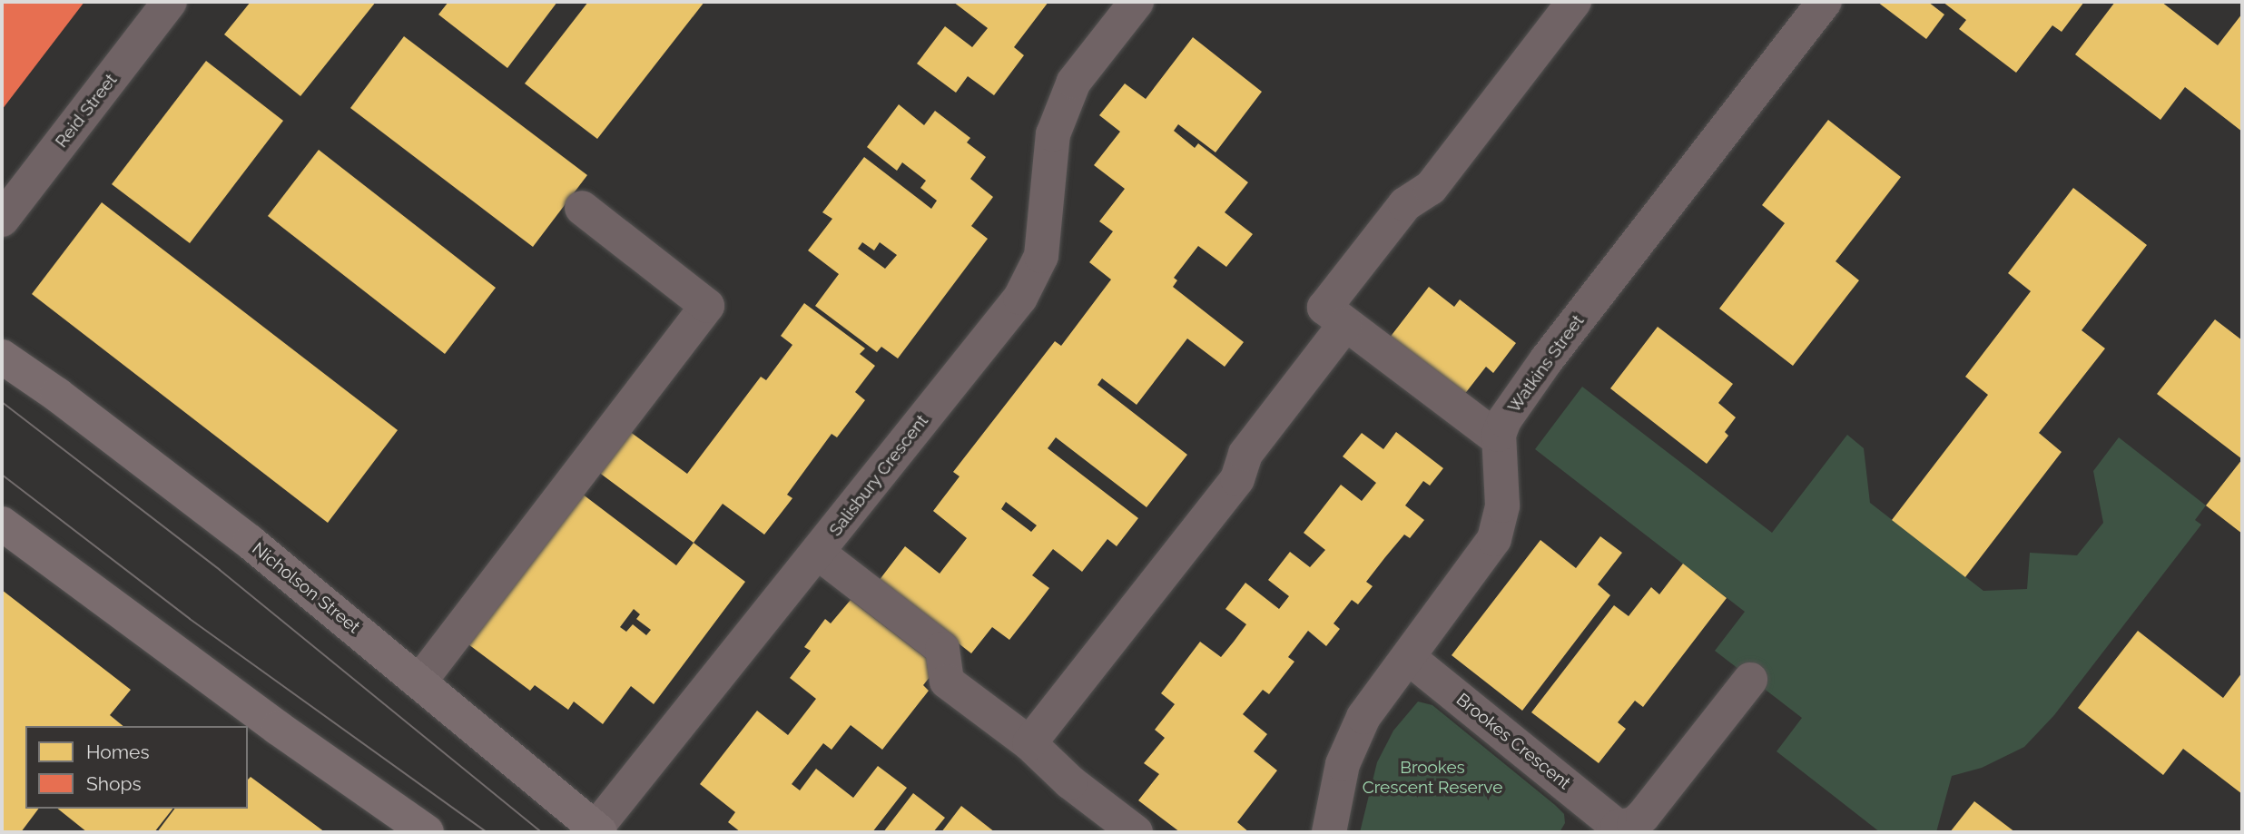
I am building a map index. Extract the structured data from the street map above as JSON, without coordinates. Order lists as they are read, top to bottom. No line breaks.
{"streets":{"main road":["Nicholson Street"],"street":["Reid Street","Watkins Street","Salisbury Crescent","Brookes Crescent"]},"crossings":[["Watkins Street","Brookes Crescent"],["Salisbury Crescent","Nicholson Street"]],"parks":["Brookes Crescent Reserve"],"legend":["Homes","Shops"]}
